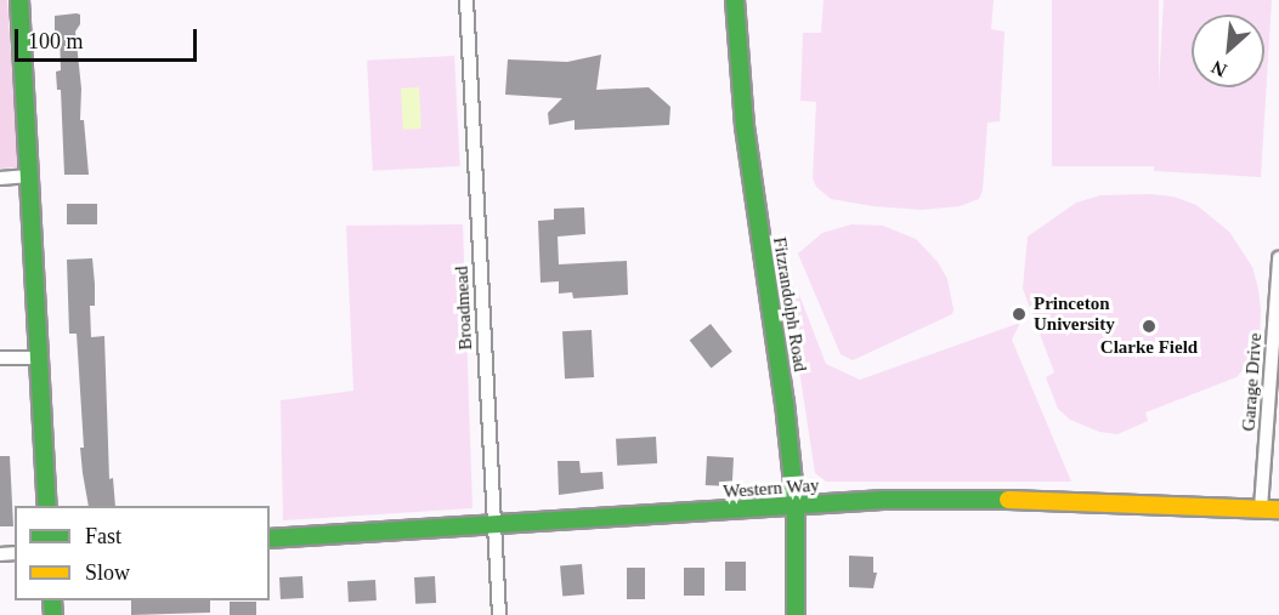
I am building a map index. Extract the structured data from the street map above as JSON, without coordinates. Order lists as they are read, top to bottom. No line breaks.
{"streets":{"street":["Fitzrandolph Road","Broadmead","Garage Drive","Western Way"]},"crossings":[["Fitzrandolph Road","Western Way"],["Broadmead","Western Way"],["Garage Drive","Western Way"]],"places":["Princeton University","Clarke Field"],"legend":["Fast","Slow"],"scale_bar":"100 m","north":"bottom left"}
